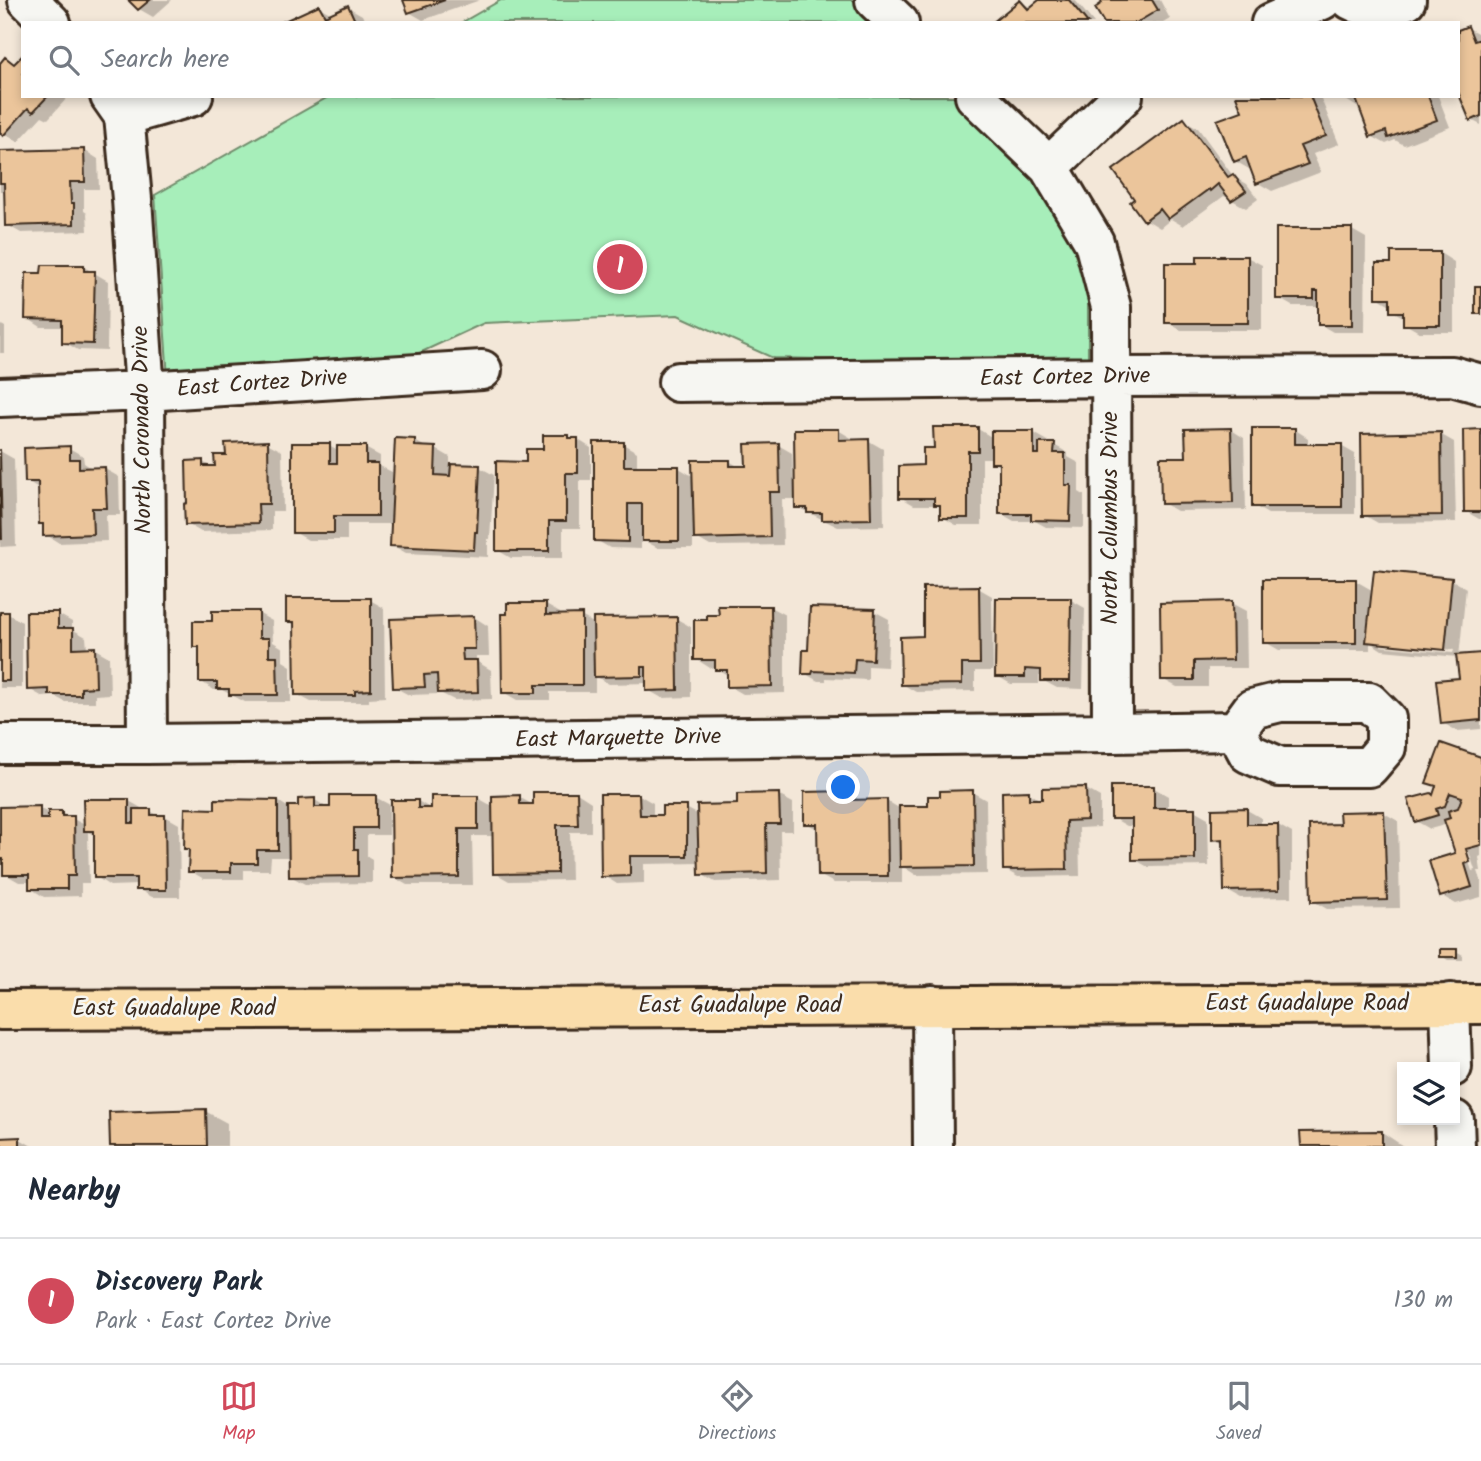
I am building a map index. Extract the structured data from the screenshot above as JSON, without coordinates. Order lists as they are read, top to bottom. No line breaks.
{"streets":{"main road":["East Guadalupe Road"],"street":["East Cortez Drive","North Coronado Drive","North Columbus Drive","East Marquette Drive"]},"crossings":[["East Cortez Drive","North Coronado Drive"],["East Cortez Drive","North Columbus Drive"],["North Coronado Drive","East Marquette Drive"],["North Columbus Drive","East Marquette Drive"]],"page":{"search":"Search here","pins":"1","heading":"Nearby","list":[{"mark":"1","name":"Discovery Park","note":"Park · East Cortez Drive","value":"130 m"}],"nav":["Map","Directions","Saved"]}}
